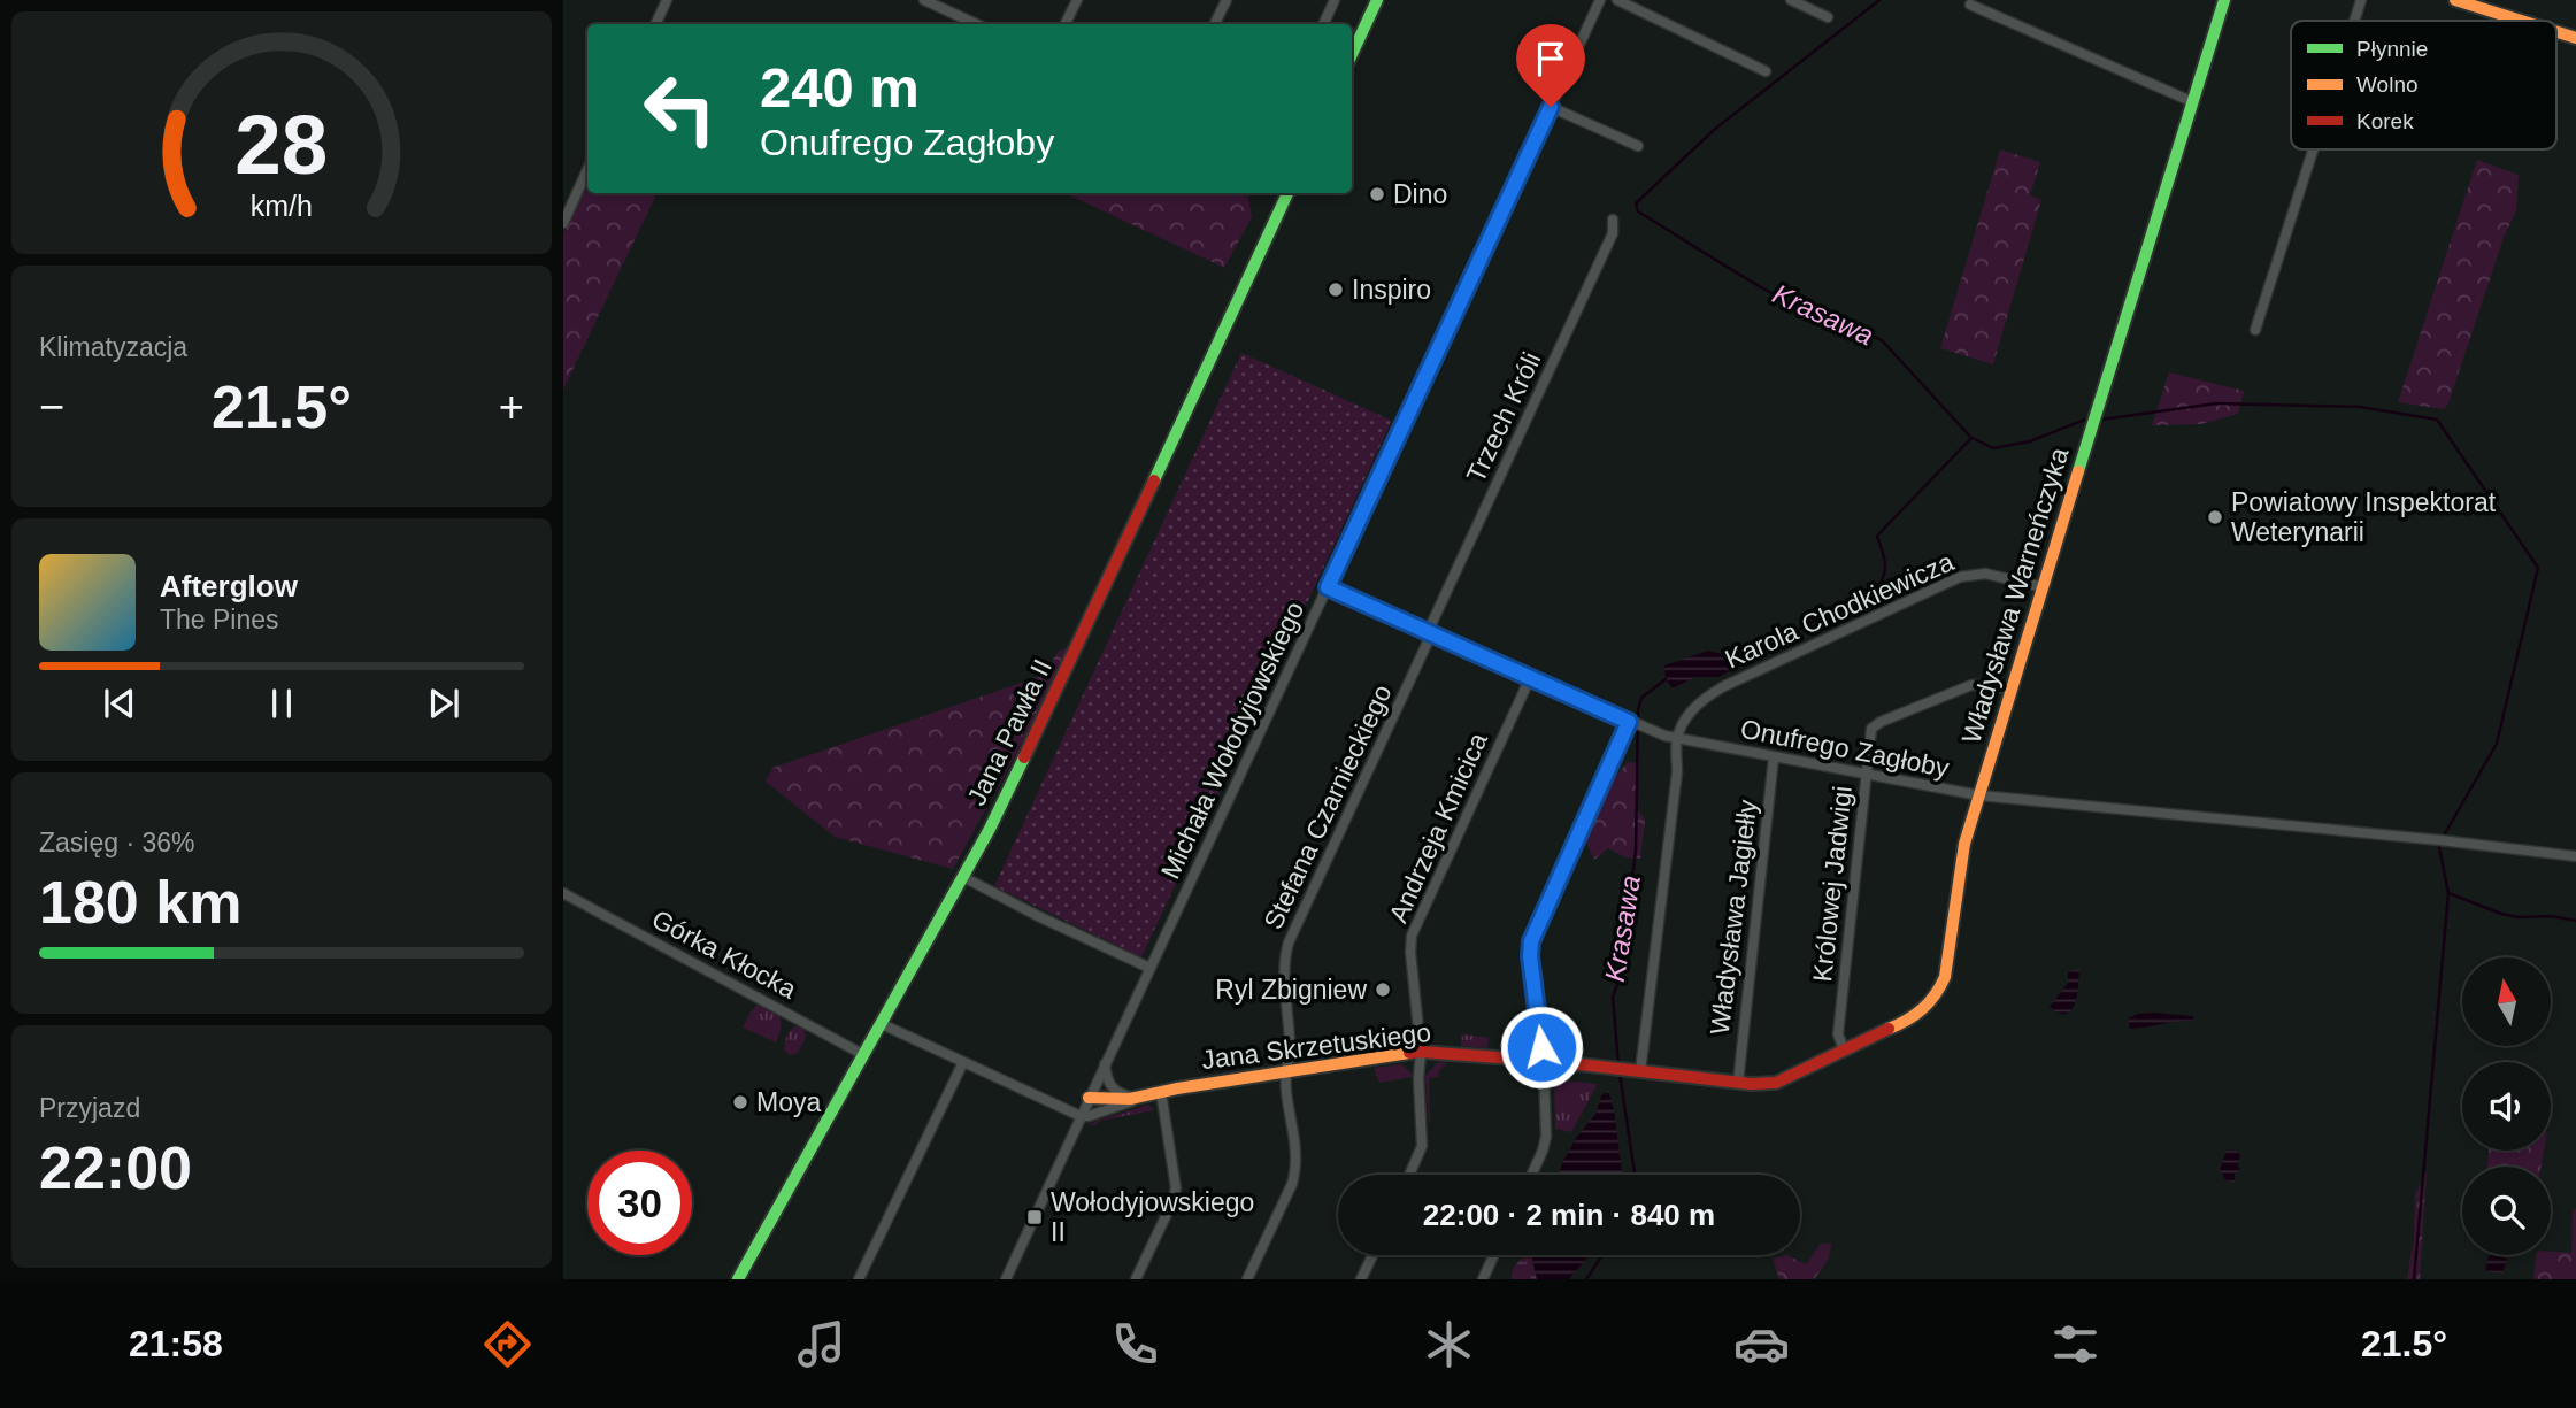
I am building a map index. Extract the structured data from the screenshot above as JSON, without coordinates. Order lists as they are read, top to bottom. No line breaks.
{"streets":{"street":["Trzech Króli","Władysława Warneńczyka","Karola Chodkiewicza","Jana Pawła II","Michała Wołodyjowskiego","Onufrego Zagłoby","Stefana Czarnieckiego","Andrzeja Kmicica","Królowej Jadwigi","Władysława Jagiełły","Górka Kłocka","Jana Skrzetuskiego"]},"crossings":[["Trzech Króli","Onufrego Zagłoby"],["Trzech Króli","Stefana Czarnieckiego"],["Władysława Warneńczyka","Karola Chodkiewicza"],["Władysława Warneńczyka","Onufrego Zagłoby"],["Władysława Warneńczyka","Królowej Jadwigi"],["Władysława Warneńczyka","Władysława Jagiełły"],["Władysława Warneńczyka","Jana Skrzetuskiego"],["Karola Chodkiewicza","Onufrego Zagłoby"],["Jana Pawła II","Górka Kłocka"],["Michała Wołodyjowskiego","Onufrego Zagłoby"],["Michała Wołodyjowskiego","Jana Skrzetuskiego"],["Onufrego Zagłoby","Stefana Czarnieckiego"],["Onufrego Zagłoby","Andrzeja Kmicica"],["Onufrego Zagłoby","Królowej Jadwigi"],["Onufrego Zagłoby","Władysława Jagiełły"],["Stefana Czarnieckiego","Jana Skrzetuskiego"],["Andrzeja Kmicica","Jana Skrzetuskiego"],["Władysława Jagiełły","Jana Skrzetuskiego"]],"water":["Krasawa"],"places":{"other":["Dino","Inspiro","Powiatowy Inspektorat Weterynarii","Ryl Zbigniew","Moya"],"transit":["Wołodyjowskiego II"]},"legend":["Płynnie","Wolno","Korek"],"north":"top","page":{"turn":["240 m","Onufrego Zagłoby"],"tile":["Klimatyzacja",["Zasięg · 36%","180 km"],["Przyjazd","22:00"]],"heat":["−","21.5°","+"],"song":["Afterglow","The Pines"],"limit":"30","trip":"22:00 · 2 min · 840 m","tabs":["21:58","21.5°"],"gauge":["28","km/h"]}}
